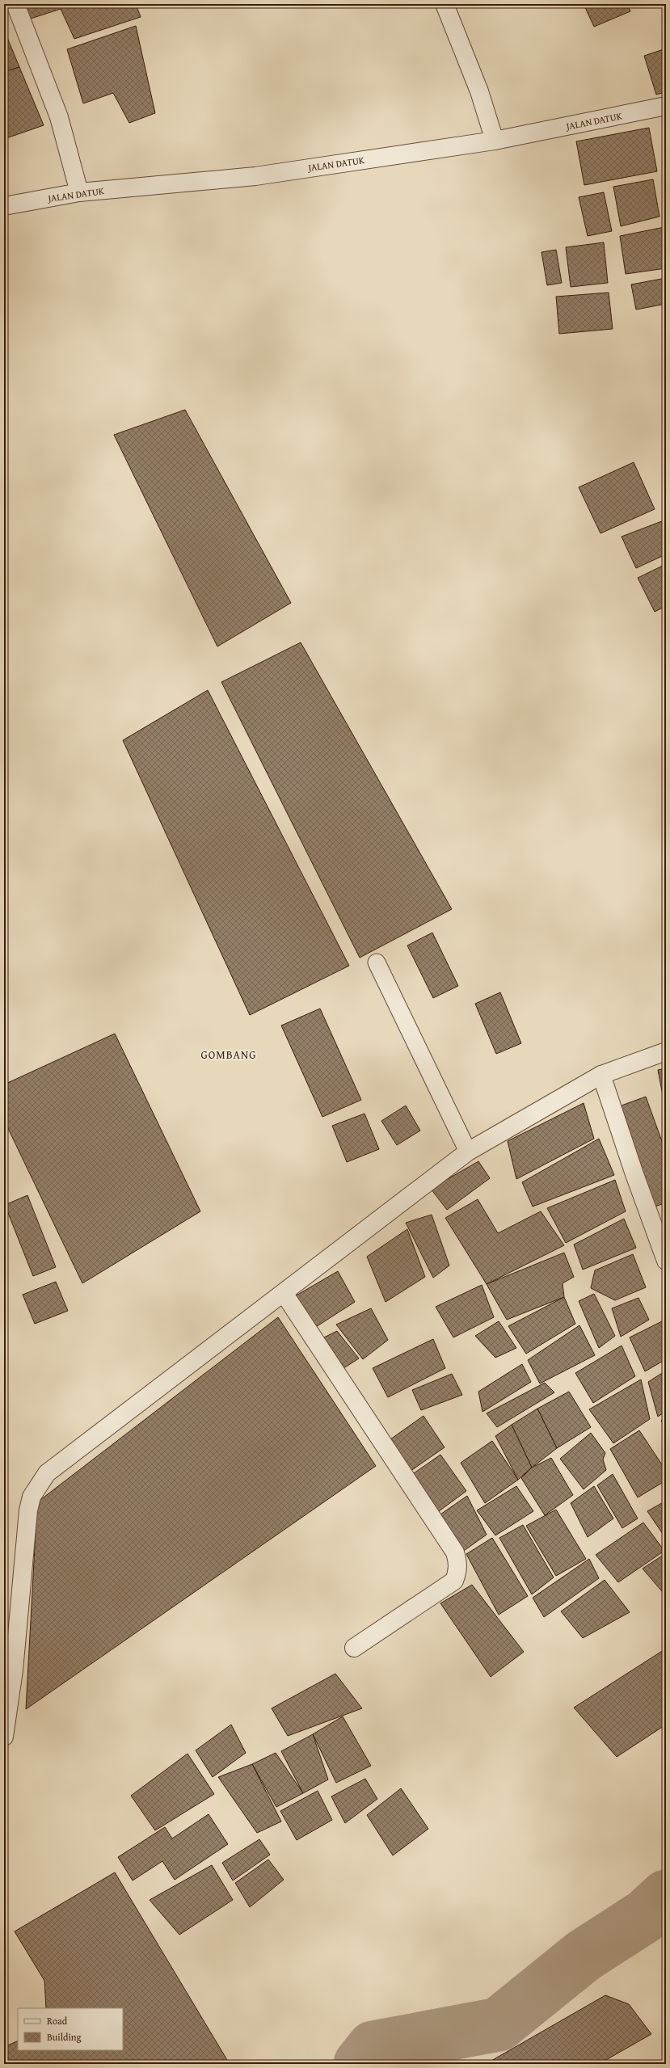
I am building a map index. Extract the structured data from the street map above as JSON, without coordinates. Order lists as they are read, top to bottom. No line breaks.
{"streets":{"street":["JALAN DATUK"]},"districts":["GOMBANG"],"legend":["Road","Building"]}
